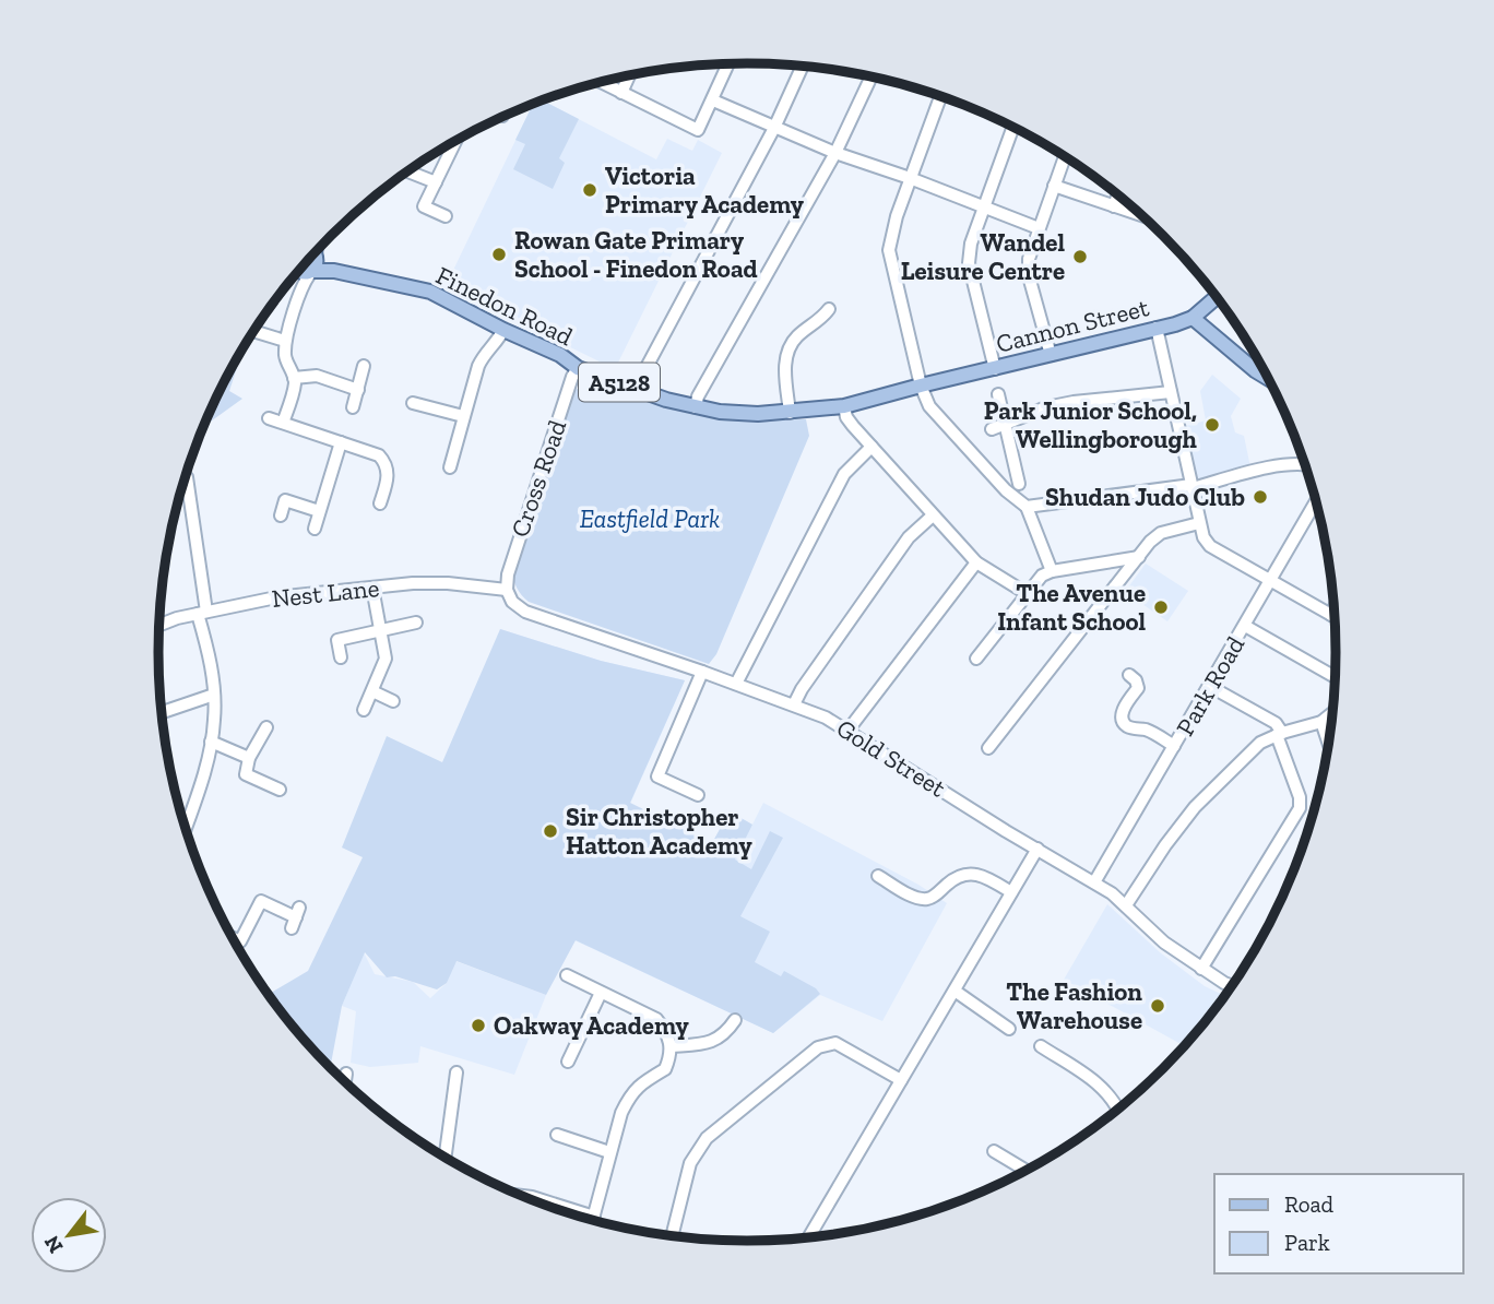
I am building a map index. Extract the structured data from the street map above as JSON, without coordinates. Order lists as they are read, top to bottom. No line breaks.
{"streets":{"main road":["Finedon Road","Cannon Street","A5128"],"street":["Cross Road","Nest Lane","Park Road","Gold Street"]},"crossings":[["Finedon Road","Cannon Street"],["Finedon Road","Cross Road"],["Cross Road","Nest Lane"],["Cross Road","Gold Street"],["Nest Lane","Gold Street"],["Park Road","Gold Street"]],"parks":["Eastfield Park"],"places":["Victoria Primary Academy","Rowan Gate Primary School - Finedon Road","Wandel Leisure Centre","Park Junior School, Wellingborough","Shudan Judo Club","The Avenue Infant School","Sir Christopher Hatton Academy","The Fashion Warehouse","Oakway Academy"],"legend":["Road","Park"],"north":"bottom left"}
